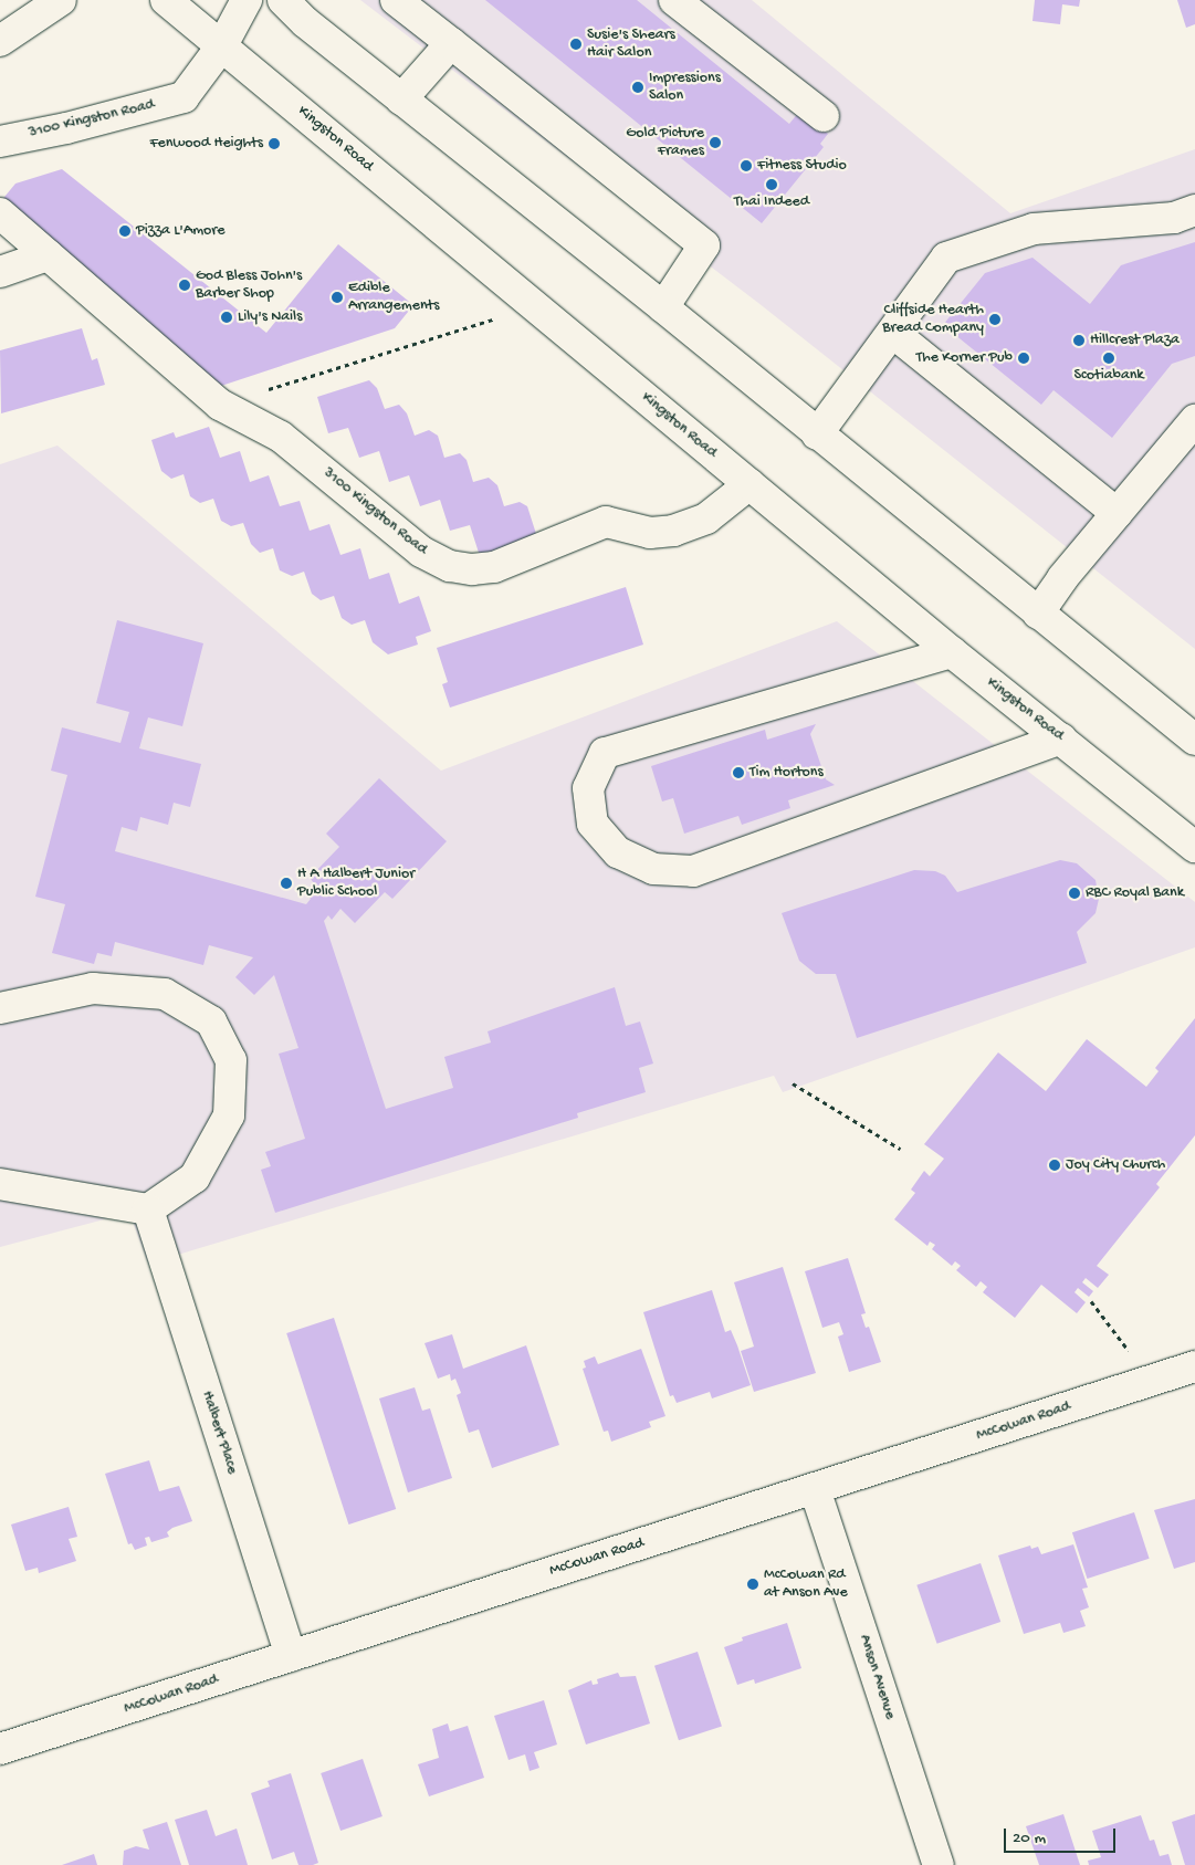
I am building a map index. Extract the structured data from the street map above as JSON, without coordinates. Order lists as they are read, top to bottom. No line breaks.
{"streets":{"main road":["3100 Kingston Road","Kingston Road","McCowan Road","Halbert Place","Anson Avenue"]},"crossings":[["3100 Kingston Road","Kingston Road"],["McCowan Road","Halbert Place"],["McCowan Road","Anson Avenue"]],"places":["Susie's Shears Hair Salon","Impressions Salon","Gold Picture Frames","Fenwood Heights","Fitness Studio","Thai Indeed","Pizza L'Amore","God Bless John's Barber Shop","Edible Arrangements","Lily's Nails","Cliffside Hearth Bread Company","Hillcrest Plaza","The Korner Pub","Scotiabank","Tim Hortons","H A Halbert Junior Public School","RBC Royal Bank","Joy City Church","McCowan Rd at Anson Ave"],"scale_bar":"20 m"}
